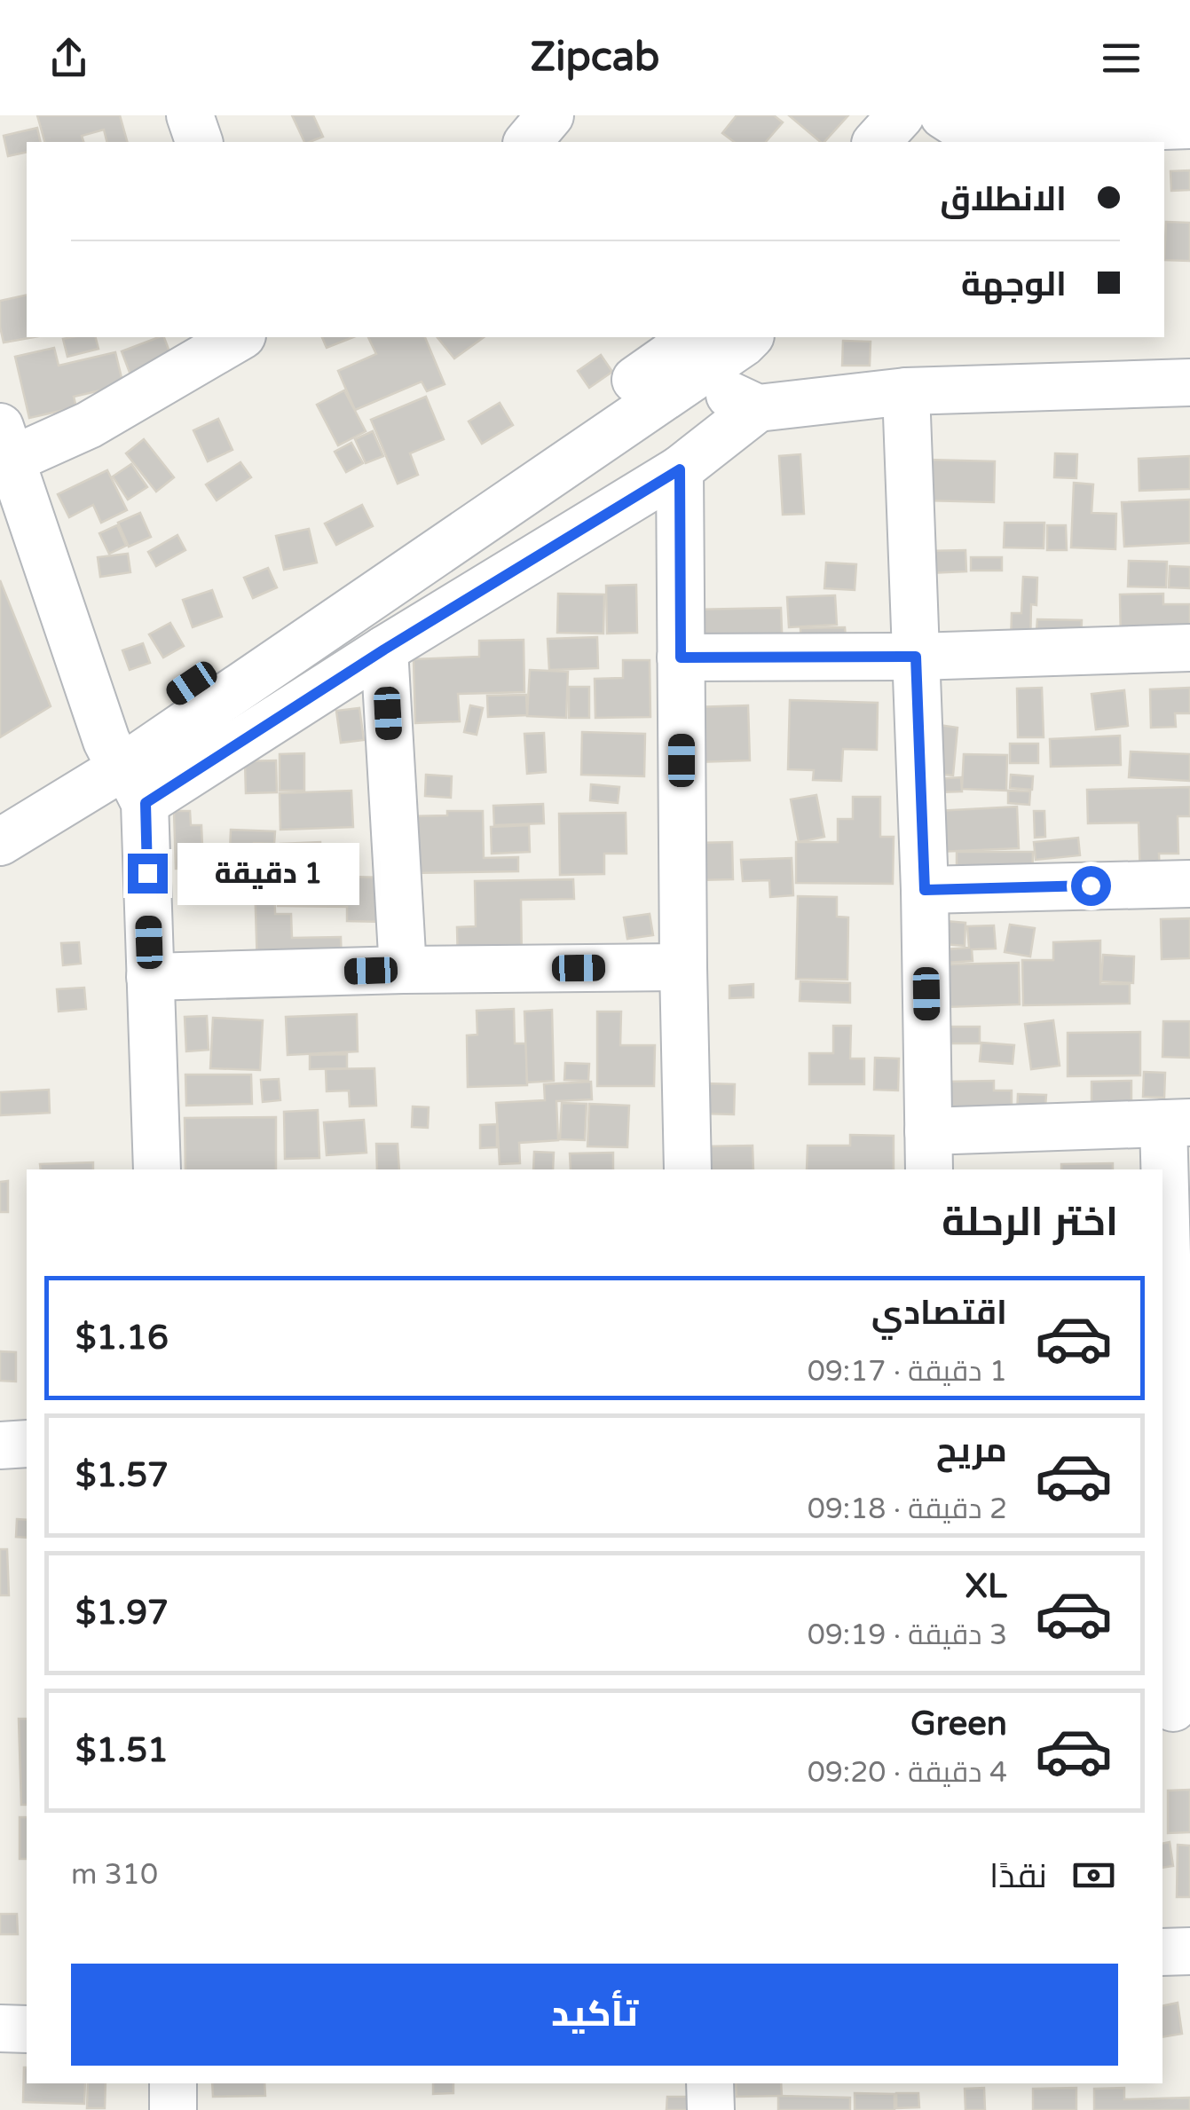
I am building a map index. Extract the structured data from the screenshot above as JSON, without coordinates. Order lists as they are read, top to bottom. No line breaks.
{"page":{"header":"Zipcab","banner":["الانطلاق","الوجهة"],"bubble":"1 دقيقة","heading":"اختر الرحلة","list":[{"name":"اقتصادي","note":"1 دقيقة · 09:17","value":"$1.16"},{"name":"مريح","note":"2 دقيقة · 09:18","value":"$1.57"},{"name":"XL","note":"3 دقيقة · 09:19","value":"$1.97"},{"name":"Green","note":"4 دقيقة · 09:20","value":"$1.51"}],"pay":["نقدًا","310 m"],"buttons":"تأكيد"}}
